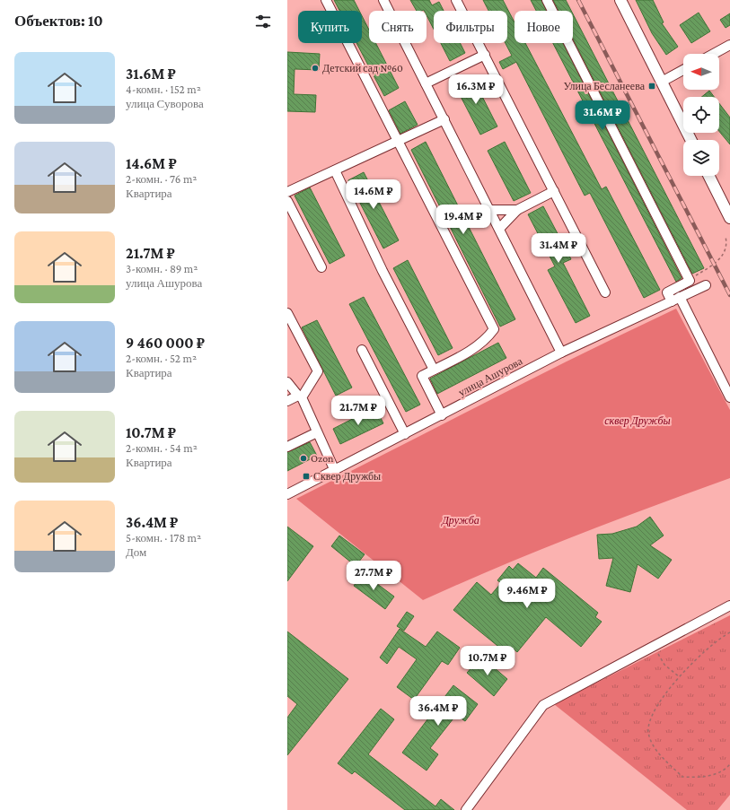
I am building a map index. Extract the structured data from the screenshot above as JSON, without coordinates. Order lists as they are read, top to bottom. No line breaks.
{"streets":{"street":["улица Ашурова"]},"parks":["сквер Дружбы","Дружба"],"places":{"other":["Детский сад №60","Ozon"],"transit":["Улица Бесланеева","Сквер Дружбы"]},"north":"left","page":{"heading":"Объектов: 10","chip":["Купить","Снять","Фильтры","Новое"],"list":[{"name":"31.6M ₽","note":"4-комн. · 152 m² · улица Суворова"},{"name":"14.6M ₽","note":"2-комн. · 76 m² · Квартира"},{"name":"21.7M ₽","note":"3-комн. · 89 m² · улица Ашурова"},{"name":"9 460 000 ₽","note":"2-комн. · 52 m² · Квартира"},{"name":"10.7M ₽","note":"2-комн. · 54 m² · Квартира"},{"name":"36.4M ₽","note":"5-комн. · 178 m² · Дом"}],"price":["16.3M ₽","31.6M ₽","14.6M ₽","19.4M ₽","31.4M ₽","21.7M ₽","27.7M ₽","9.46M ₽","10.7M ₽","36.4M ₽"]}}
